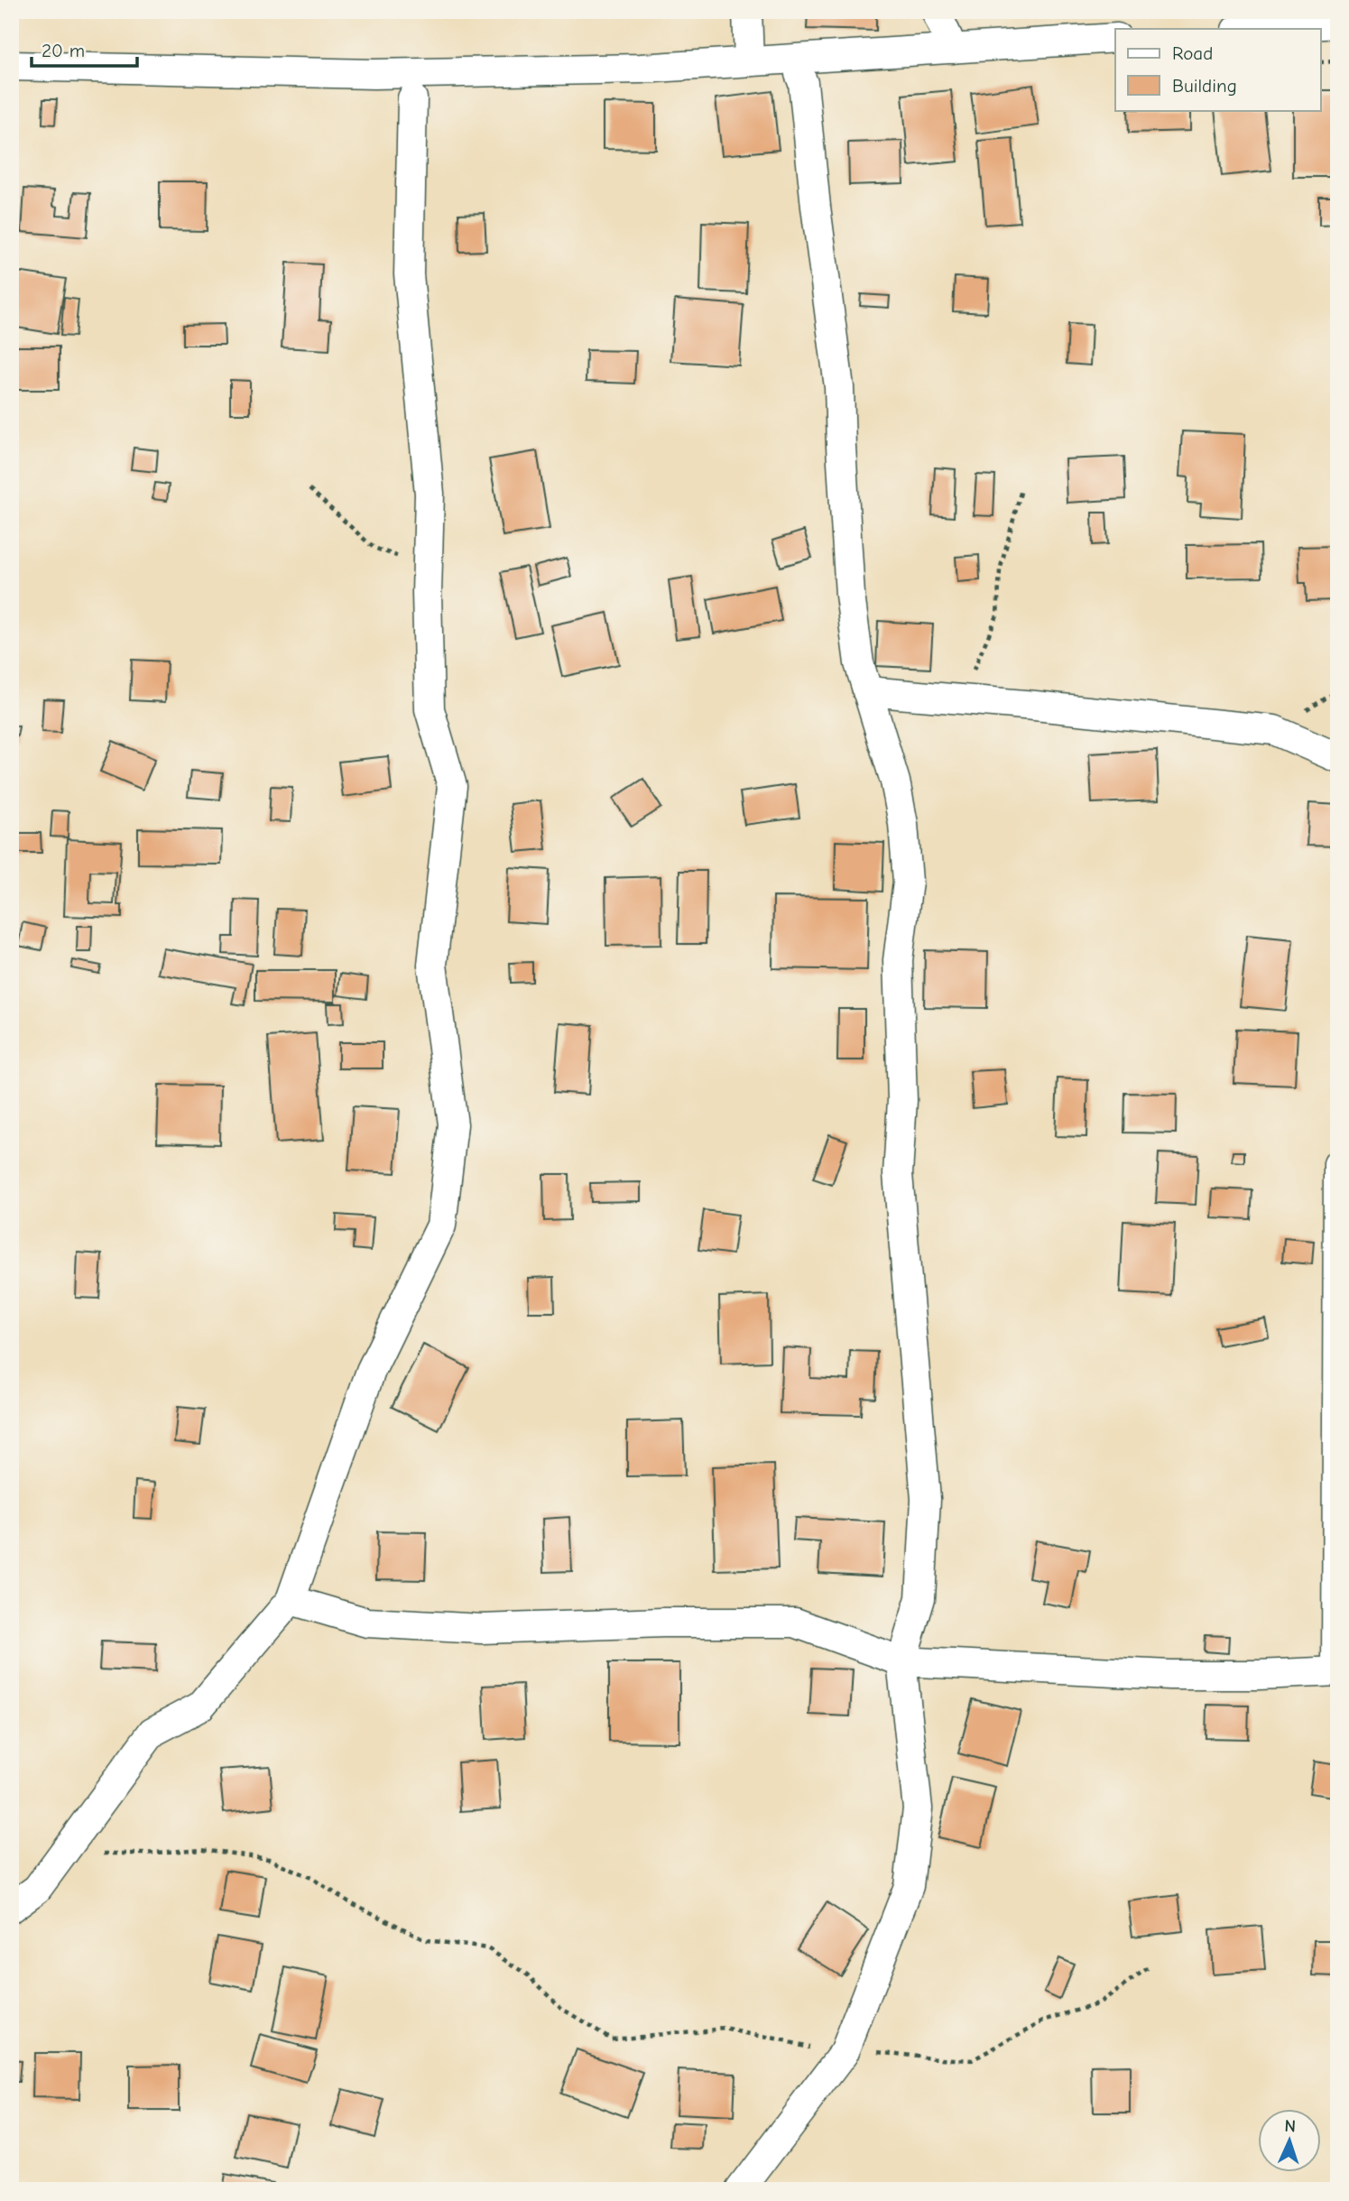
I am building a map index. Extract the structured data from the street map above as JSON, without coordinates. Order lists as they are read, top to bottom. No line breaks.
{"legend":["Road","Building"],"scale_bar":"20 m","north":"top"}
